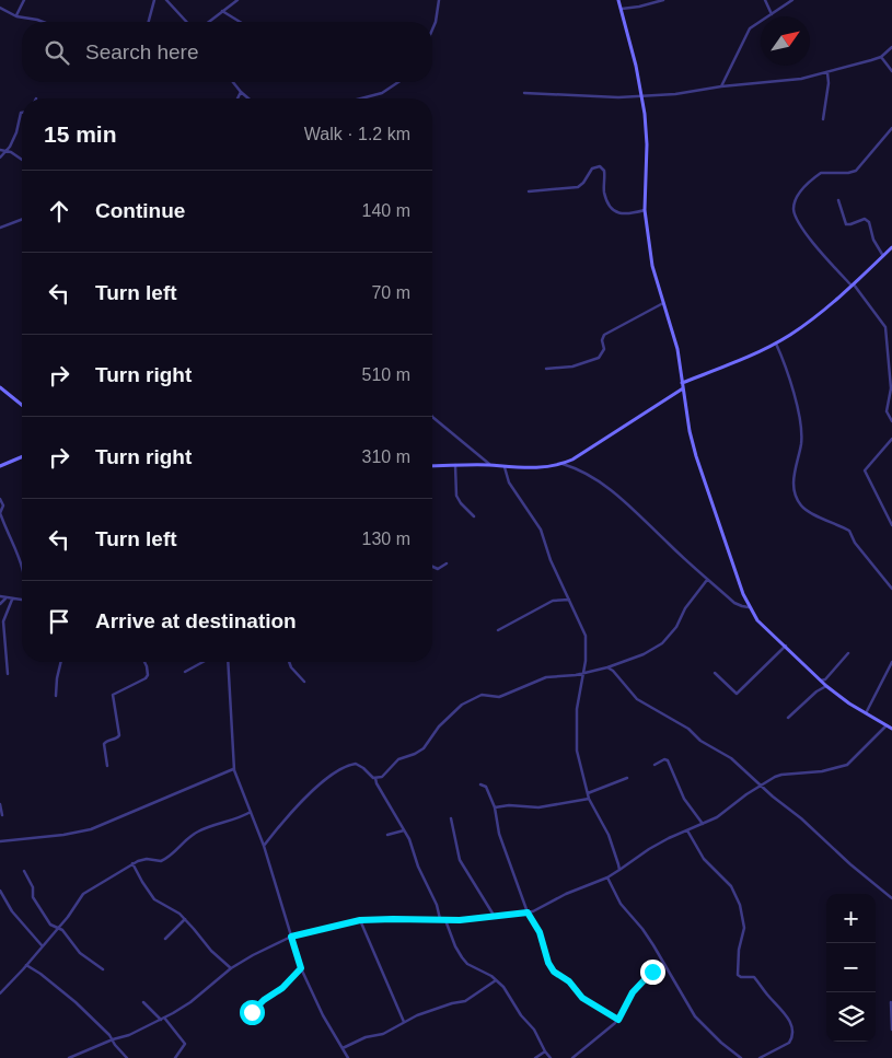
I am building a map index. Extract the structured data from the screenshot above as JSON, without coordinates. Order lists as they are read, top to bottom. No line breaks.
{"north":"top right","page":{"search":"Search here","heading":["15 min","Walk · 1.2 km"],"list":[["Continue","140 m"],["Turn left","70 m"],["Turn right","510 m"],["Turn right","310 m"],["Turn left","130 m"],"Arrive at destination"],"map_buttons":["+","−"]}}
